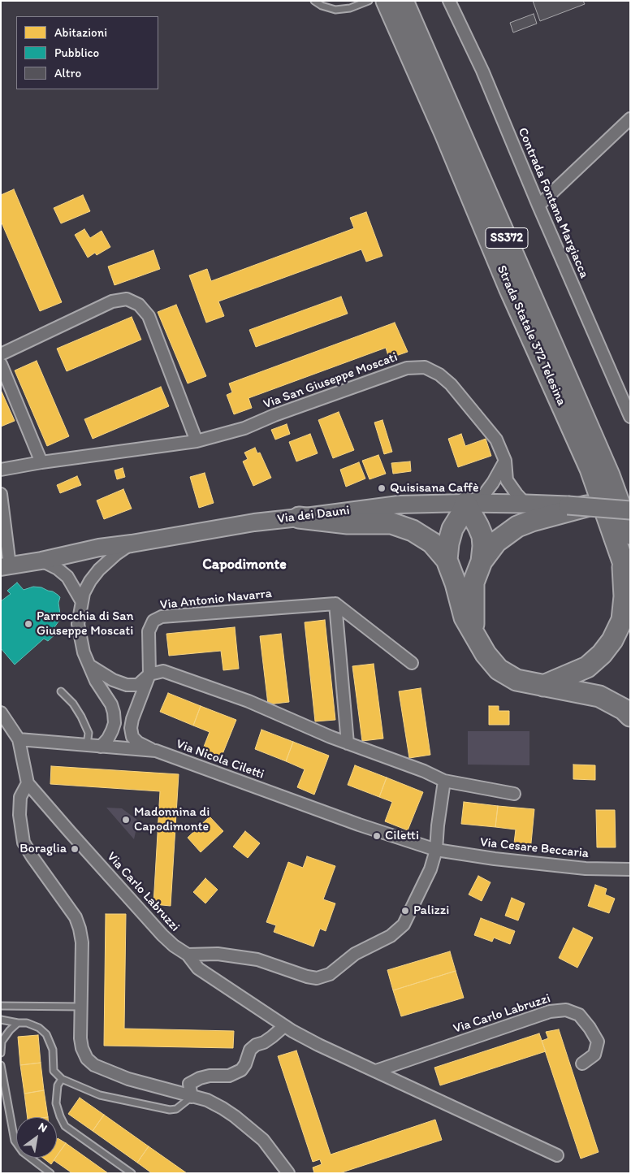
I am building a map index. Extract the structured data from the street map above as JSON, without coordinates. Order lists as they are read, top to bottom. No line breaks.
{"streets":{"highway":["SS372","Strada Statale 372 Telesina"],"main road":["Via dei Dauni"],"street":["Contrada Fontana Margiacca","Via San Giuseppe Moscati","Via Antonio Navarra","Via Nicola Ciletti","Via Cesare Beccaria","Via Carlo Labruzzi"]},"crossings":[["Via San Giuseppe Moscati","Via dei Dauni"],["Via Antonio Navarra","Via Nicola Ciletti"],["Via Nicola Ciletti","Via Cesare Beccaria"],["Via Nicola Ciletti","Via Carlo Labruzzi"]],"districts":["Capodimonte"],"places":["Quisisana Caffè","Parrocchia di San Giuseppe Moscati","Madonnina di Capodimonte","Ciletti","Boraglia","Palizzi"],"legend":["Abitazioni","Pubblico","Altro"],"north":"top right"}
